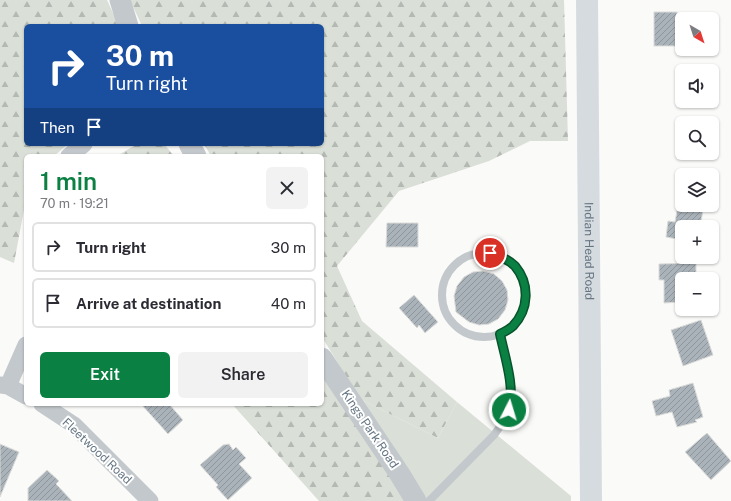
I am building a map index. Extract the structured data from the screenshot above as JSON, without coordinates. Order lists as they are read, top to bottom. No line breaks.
{"streets":{"main road":["Indian Head Road"],"street":["Kings Park Road","Fleetwood Road"]},"north":"bottom right","page":{"map_buttons":["+","−"],"turn":["30 m","Turn right"],"then":"Then","heading":["1 min","70 m · 19:21"],"list":[{"name":"Turn right","value":"30 m"},{"name":"Arrive at destination","value":"40 m"}],"buttons":["Exit","Share"]}}
